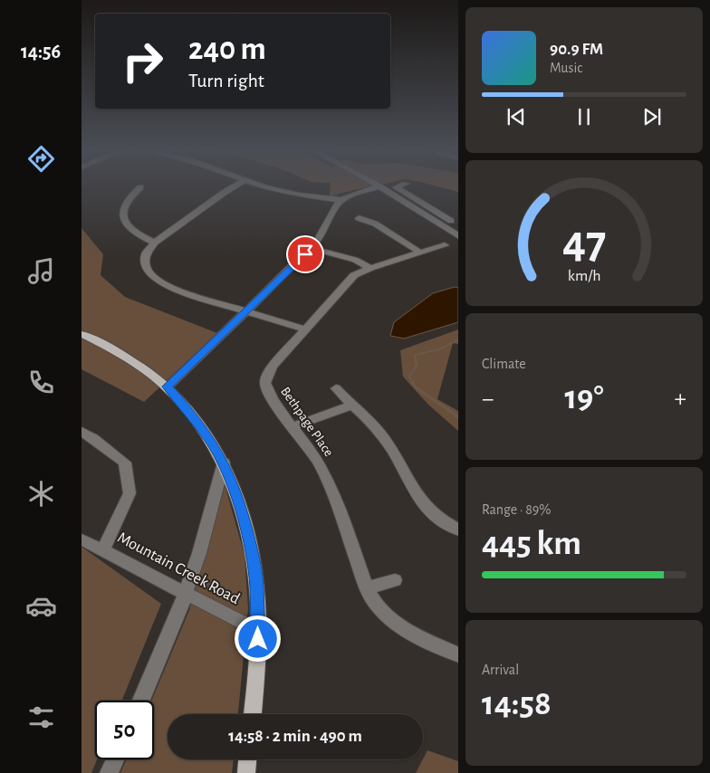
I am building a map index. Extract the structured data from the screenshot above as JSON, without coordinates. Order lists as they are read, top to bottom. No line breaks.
{"streets":{"street":["Bethpage Place","Mountain Creek Road"]},"page":{"tabs":"14:56","turn":["240 m","Turn right"],"song":["90.9 FM","Music"],"tile":["Climate",["Range · 89%","445 km"],["Arrival","14:58"]],"heat":["−","19°","+"],"limit":"50","trip":"14:58 · 2 min · 490 m","gauge":["47","km/h"]}}
